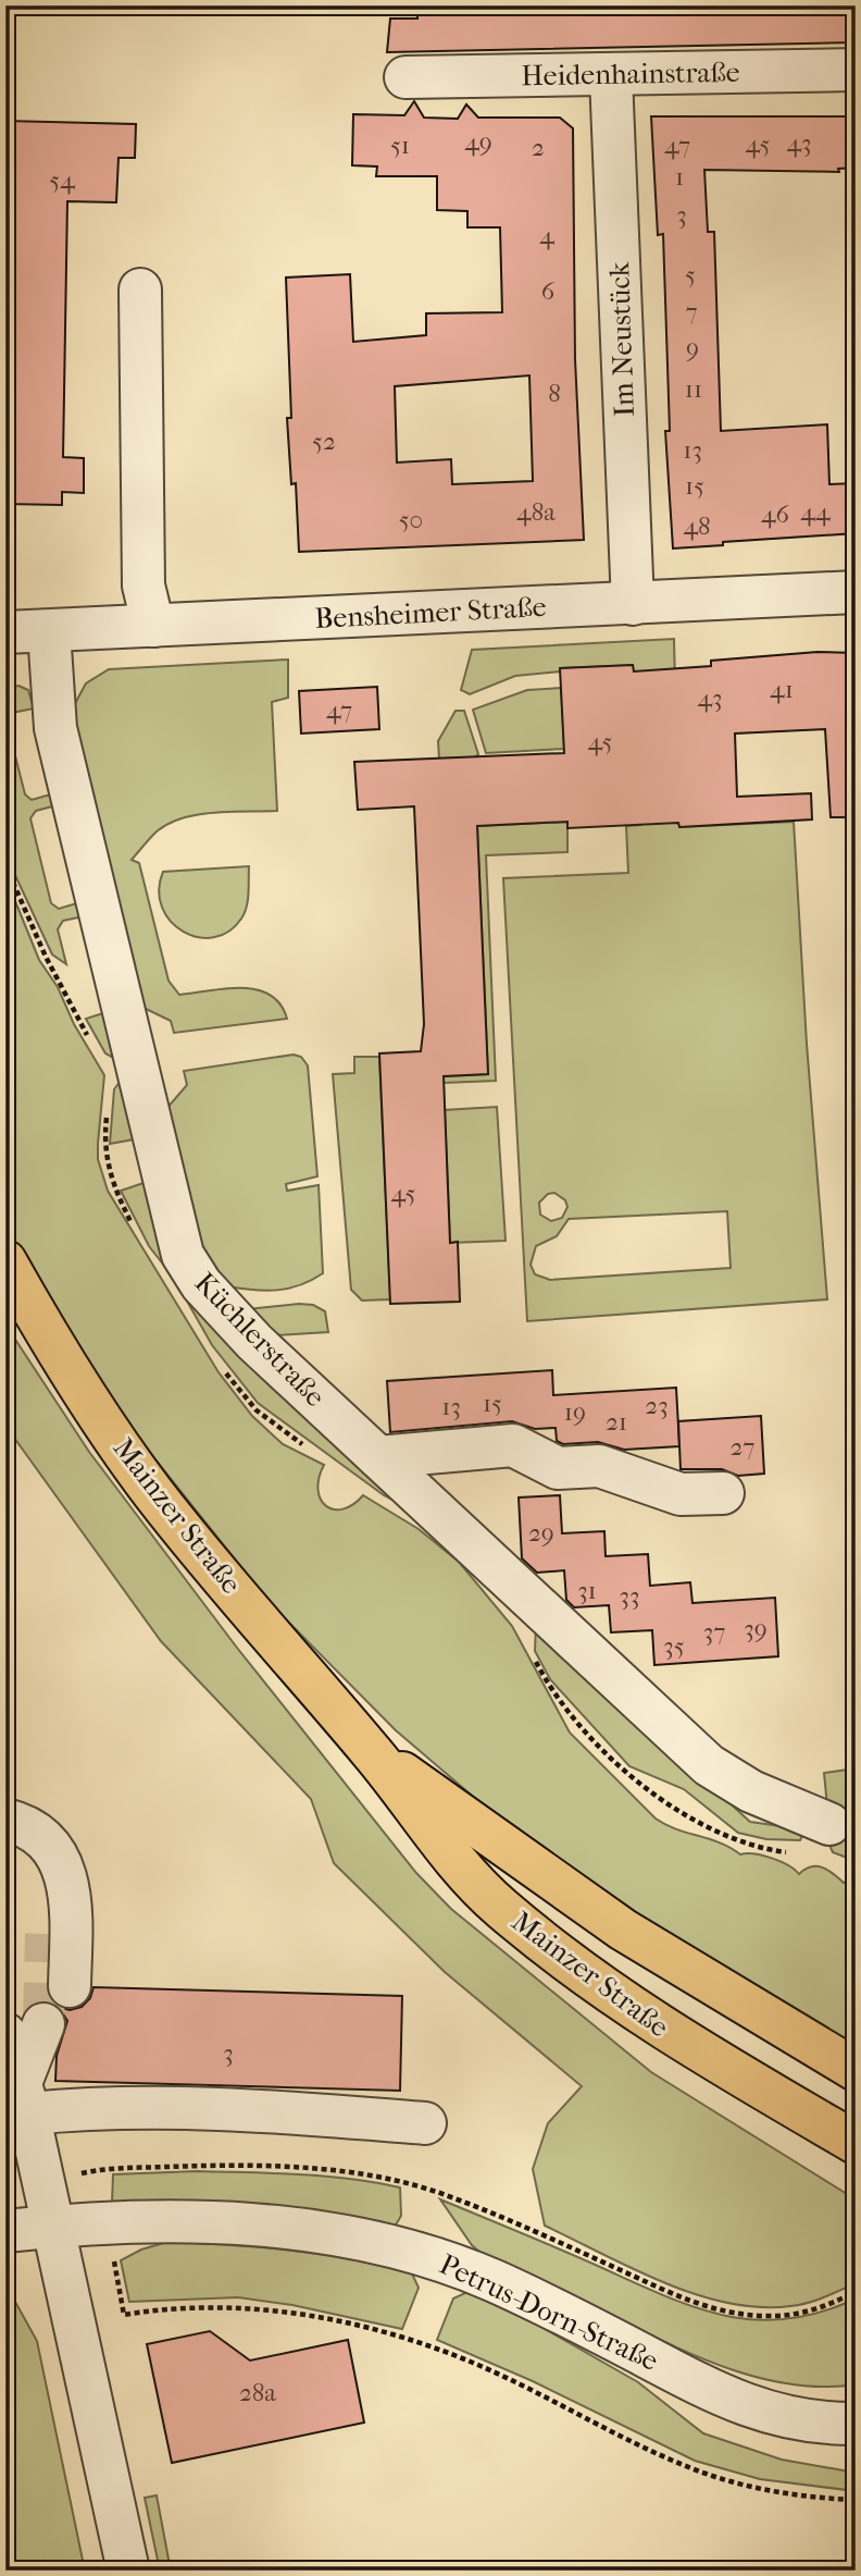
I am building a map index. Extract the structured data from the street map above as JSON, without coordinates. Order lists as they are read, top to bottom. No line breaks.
{"streets":{"main road":["Mainzer Straße"],"street":["Heidenhainstraße","Im Neustück","Bensheimer Straße","Küchlerstraße","Petrus-Dorn-Straße"]},"crossings":[["Heidenhainstraße","Im Neustück"],["Im Neustück","Bensheimer Straße"],["Bensheimer Straße","Küchlerstraße"]],"house_numbers":["49","43","45","51","47","2","1","54","3","4","5","6","7","9","11","8","52","13","15","48a","44","46","50","48","41","43","47","45","45","15","23","13","19","21","27","29","31","33","39","37","35","3","28a"]}
